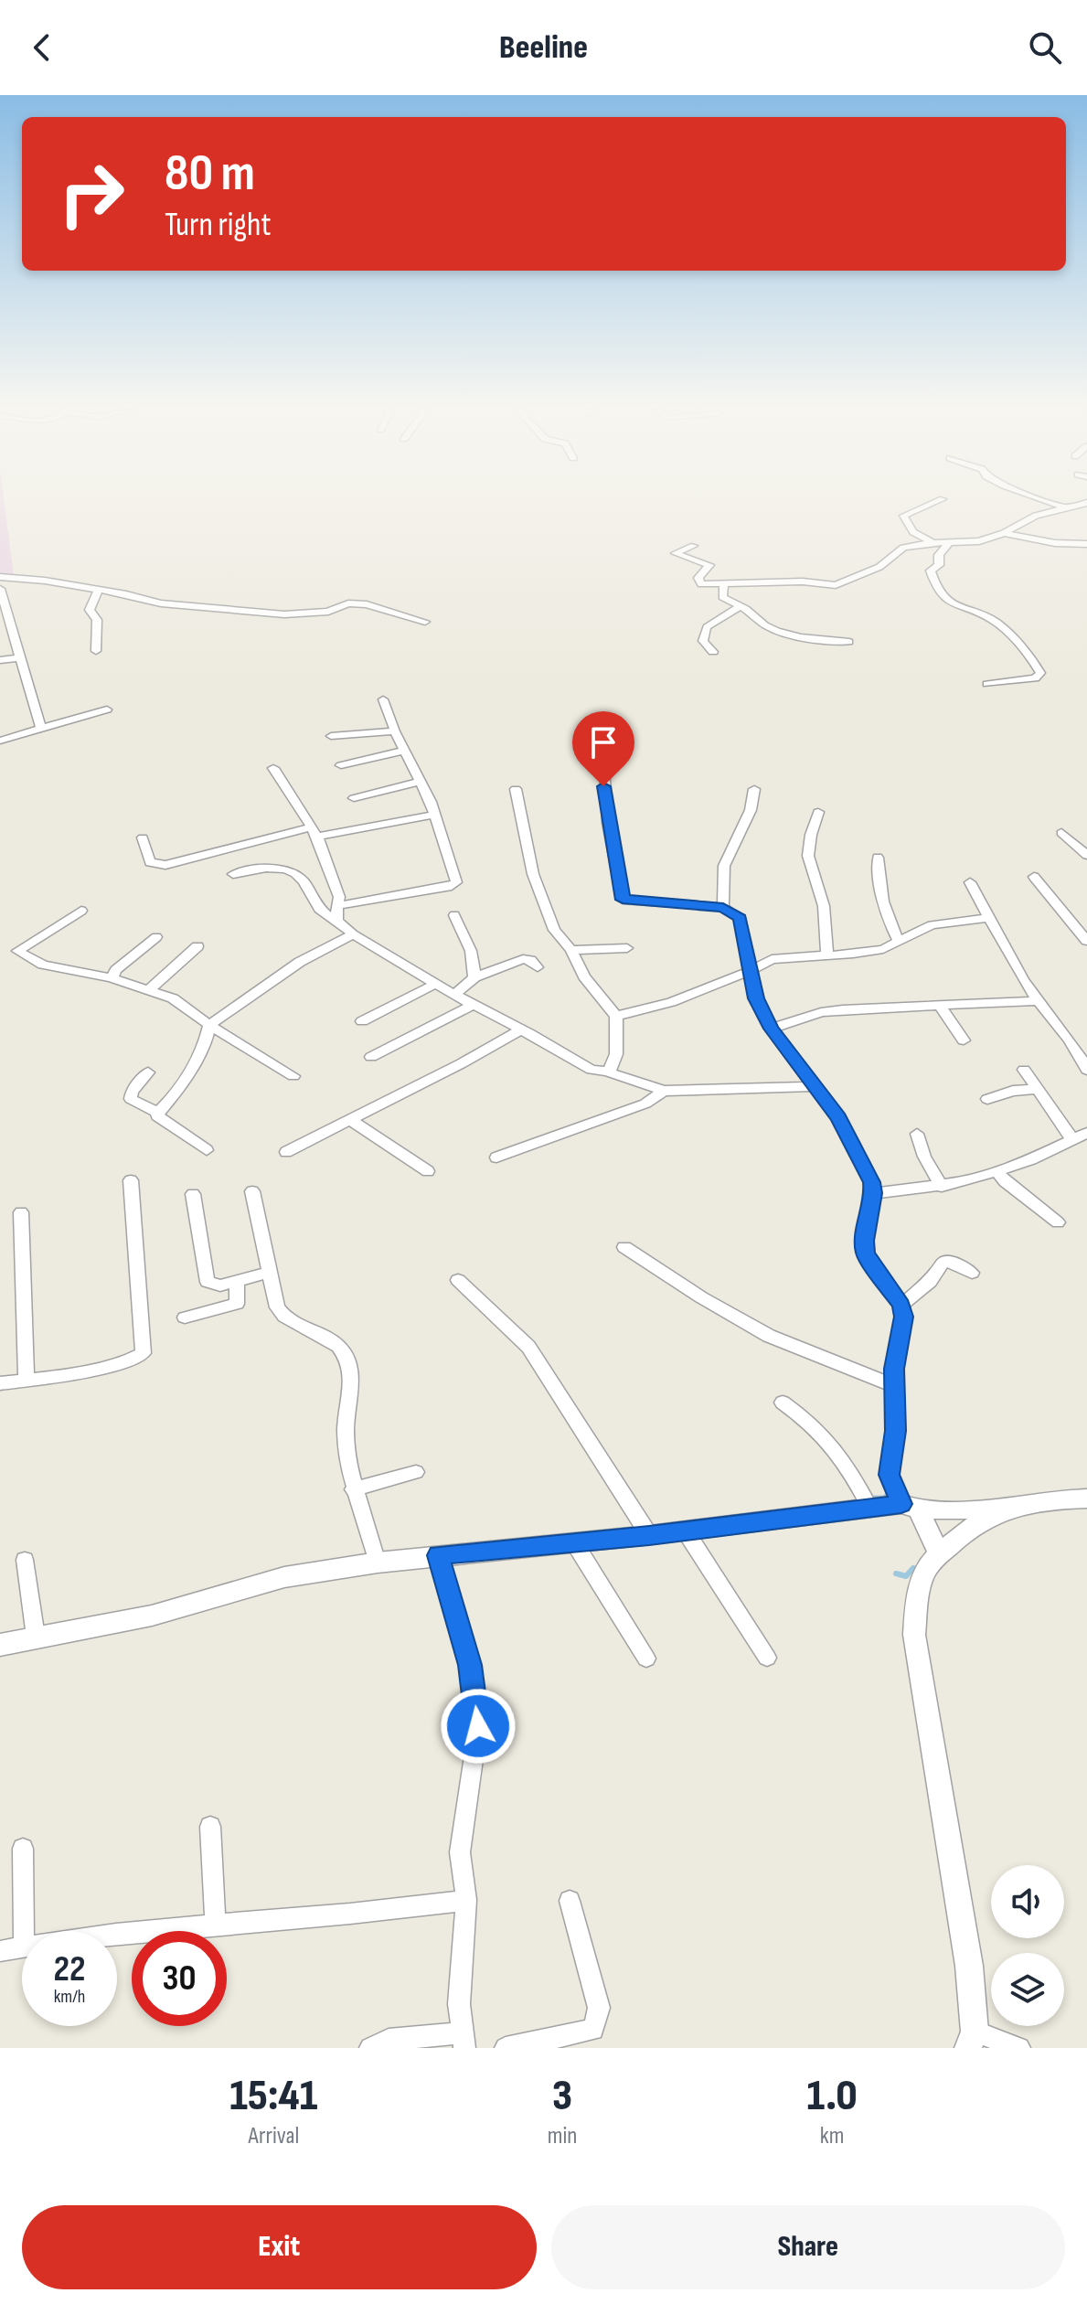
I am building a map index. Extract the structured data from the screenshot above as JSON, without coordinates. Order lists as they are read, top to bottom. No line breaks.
{"page":{"header":"Beeline","turn":["80 m","Turn right"],"speed":"22 km/h","limit":"30","eta":["15:41","Arrival","3","min","1.0","km"],"buttons":["Exit","Share"]}}
